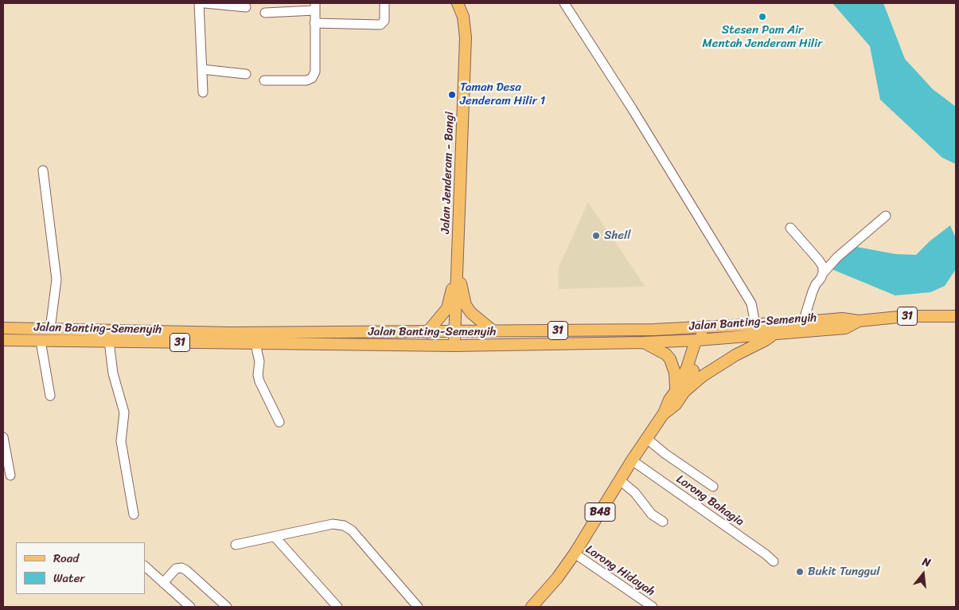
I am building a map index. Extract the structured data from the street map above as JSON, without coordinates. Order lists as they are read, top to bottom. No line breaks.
{"streets":{"main road":["Jalan Jenderam - Bangi","31","Jalan Banting-Semenyih","B48"],"street":["Lorong Bahagia","Lorong Hidayah"]},"crossings":[["Jalan Jenderam - Bangi","Jalan Banting-Semenyih"],["Jalan Banting-Semenyih","B48"],["Lorong Bahagia","B48"],["B48","Lorong Hidayah"]],"places":["Stesen Pam Air Mentah Jenderam Hilir","Taman Desa Jenderam Hilir 1","Shell","Bukit Tunggul"],"legend":["Road","Water"],"north":"top"}
